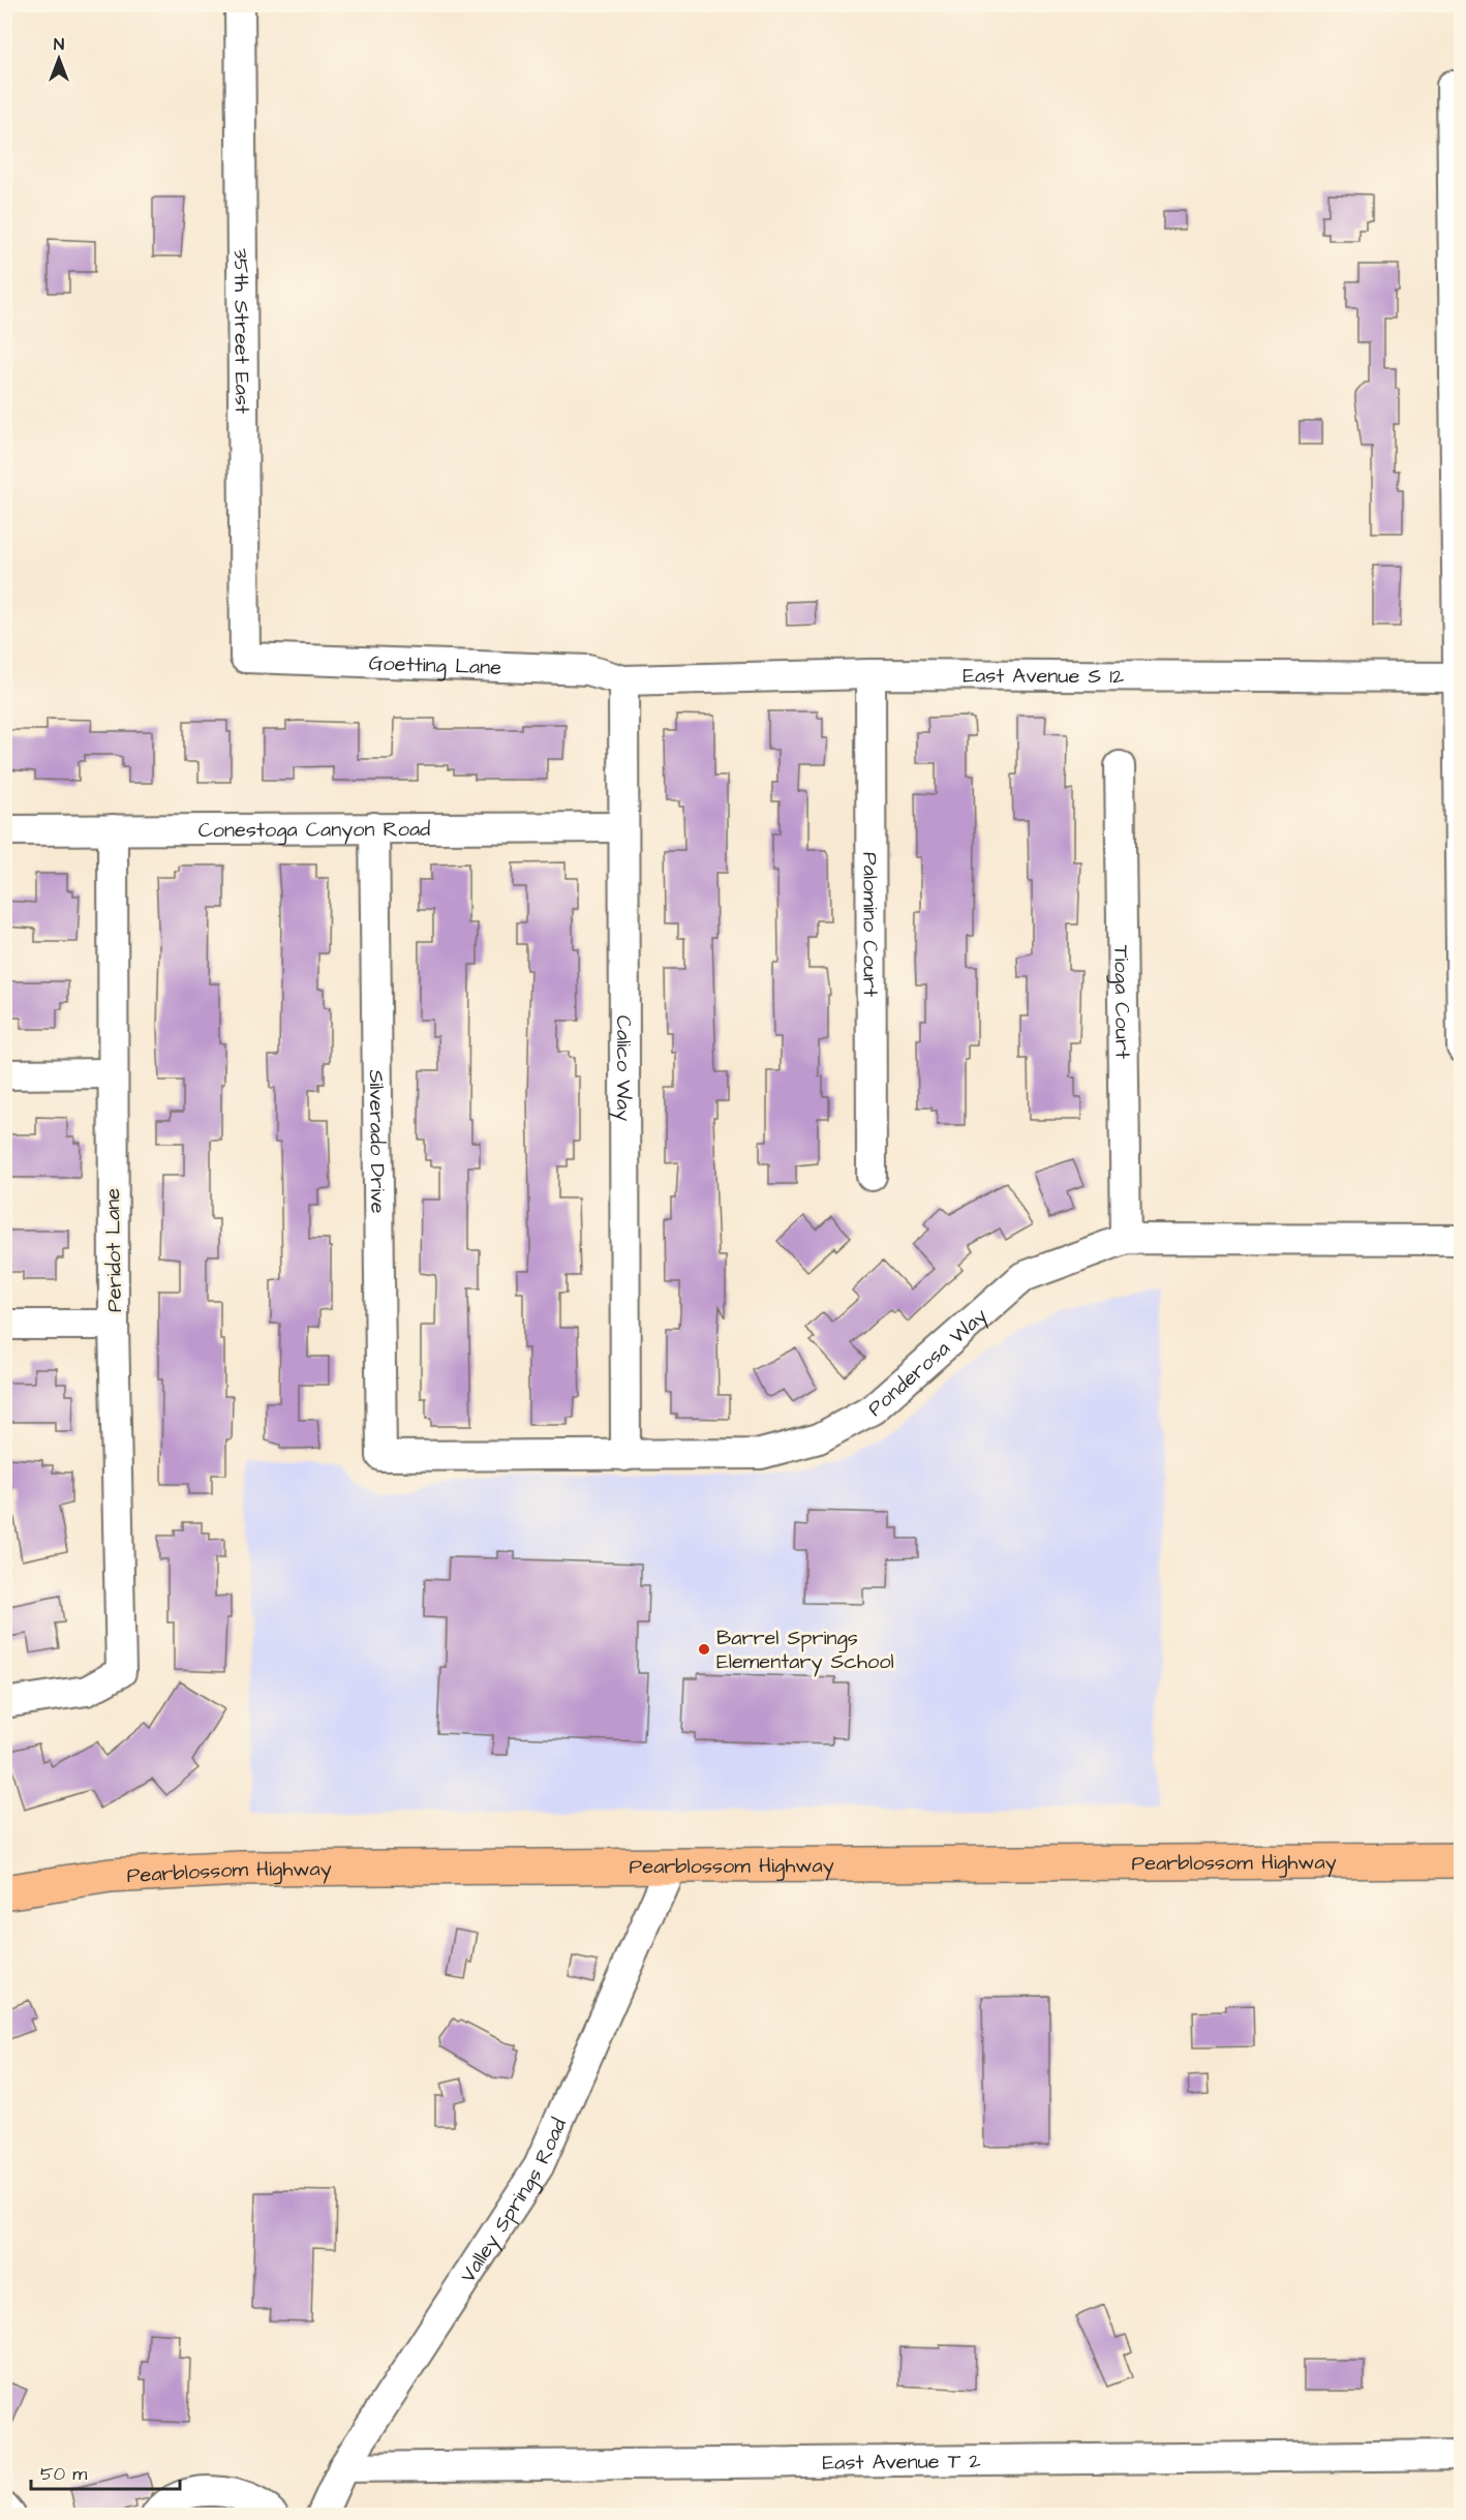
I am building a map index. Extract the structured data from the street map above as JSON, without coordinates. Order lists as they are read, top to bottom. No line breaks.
{"streets":{"main road":["Pearblossom Highway"],"street":["35th Street East","Goetting Lane","East Avenue S 12","Conestoga Canyon Road","Palomino Court","Tioga Court","Calico Way","Silverado Drive","Peridot Lane","Ponderosa Way","Valley Springs Road","East Avenue T 2"]},"crossings":[["35th Street East","Goetting Lane"],["Goetting Lane","East Avenue S 12"],["Goetting Lane","Calico Way"],["East Avenue S 12","Palomino Court"],["East Avenue S 12","Calico Way"],["Conestoga Canyon Road","Calico Way"],["Conestoga Canyon Road","Silverado Drive"],["Conestoga Canyon Road","Peridot Lane"],["Tioga Court","Ponderosa Way"],["Calico Way","Ponderosa Way"],["Silverado Drive","Ponderosa Way"],["Pearblossom Highway","Valley Springs Road"],["Valley Springs Road","East Avenue T 2"]],"places":["Barrel Springs Elementary School"],"scale_bar":"50 m","north":"top"}
